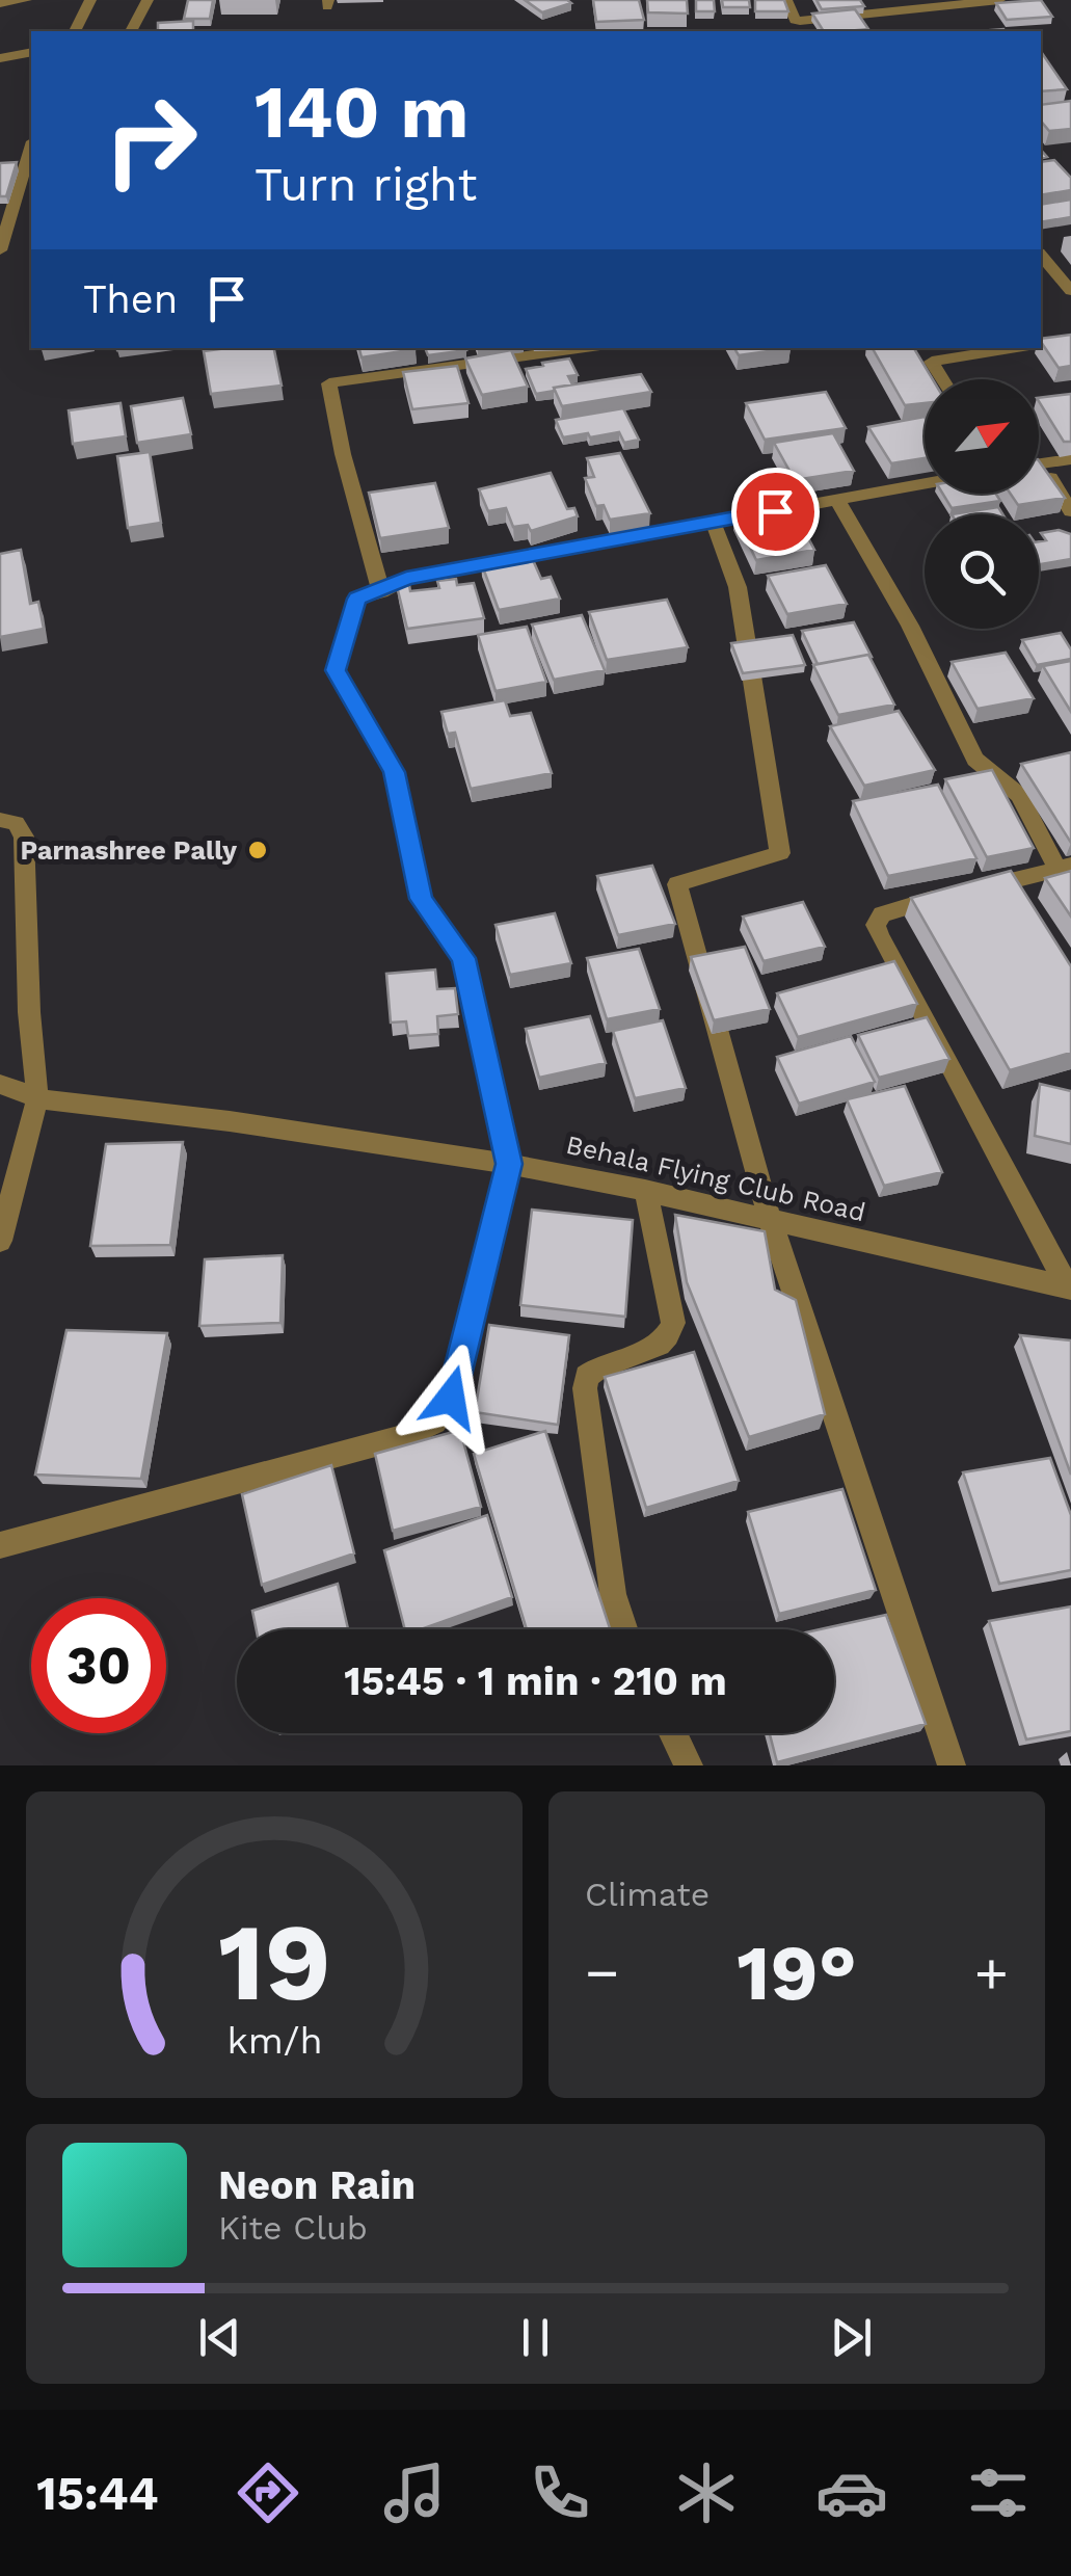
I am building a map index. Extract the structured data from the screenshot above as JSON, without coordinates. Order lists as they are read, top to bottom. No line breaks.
{"streets":{"street":["Behala Flying Club Road"]},"places":["Parnashree Pally"],"north":"top right","page":{"turn":["140 m","Turn right"],"then":"Then","limit":"30","trip":"15:45 · 1 min · 210 m","tile":"Climate","heat":["−","19°","+"],"song":["Neon Rain","Kite Club"],"tabs":"15:44","gauge":["19","km/h"]}}
